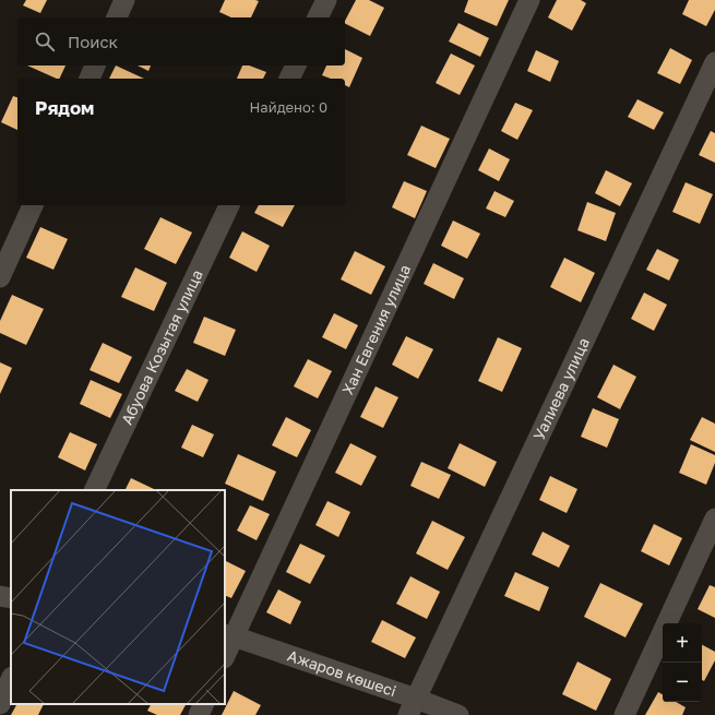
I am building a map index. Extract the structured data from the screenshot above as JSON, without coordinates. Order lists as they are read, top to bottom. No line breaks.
{"streets":{"street":["Хан Евгения улица","Абуова Козытая улица","Уалиева улица","Ажаров көшесі"]},"crossings":[["Хан Евгения улица","Ажаров көшесі"],["Уалиева улица","Ажаров көшесі"]],"page":{"search":"Поиск","heading":["Рядом","Найдено: 0"],"map_buttons":["+","−"]}}
